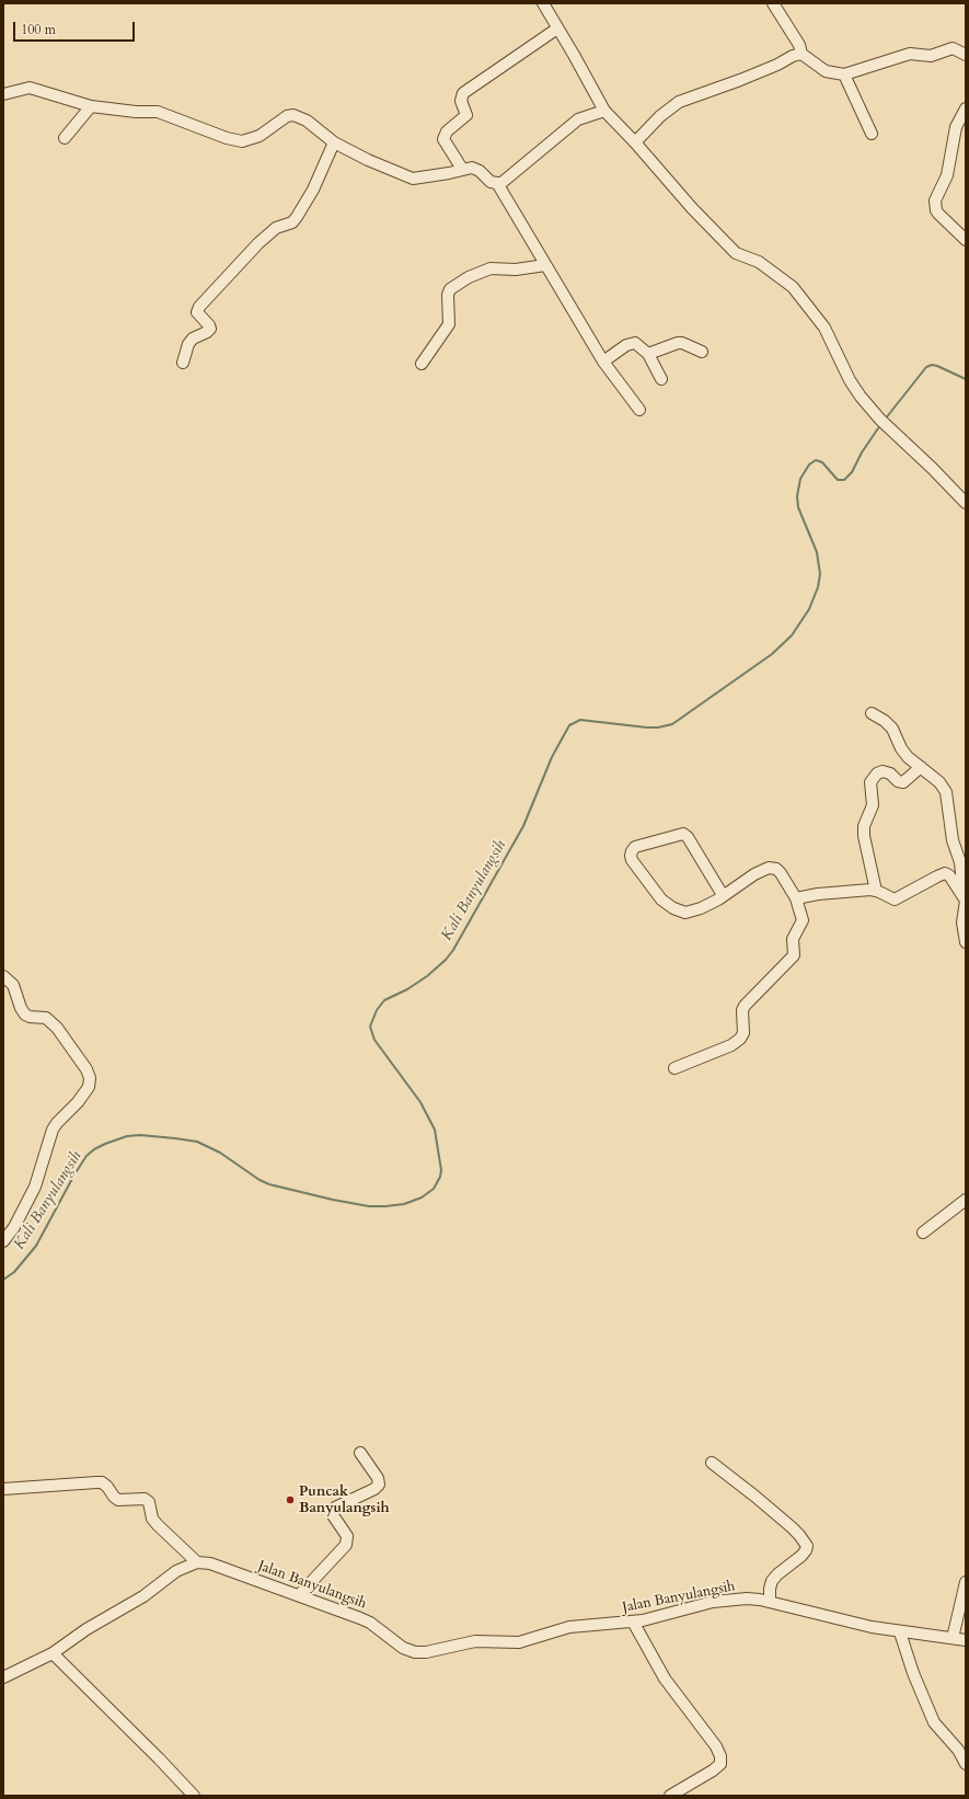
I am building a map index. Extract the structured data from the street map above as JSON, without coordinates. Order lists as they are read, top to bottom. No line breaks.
{"streets":{"street":["Jalan Banyulangsih"]},"water":["Kali Banyulangsih"],"places":["Puncak Banyulangsih"],"scale_bar":"100 m"}
